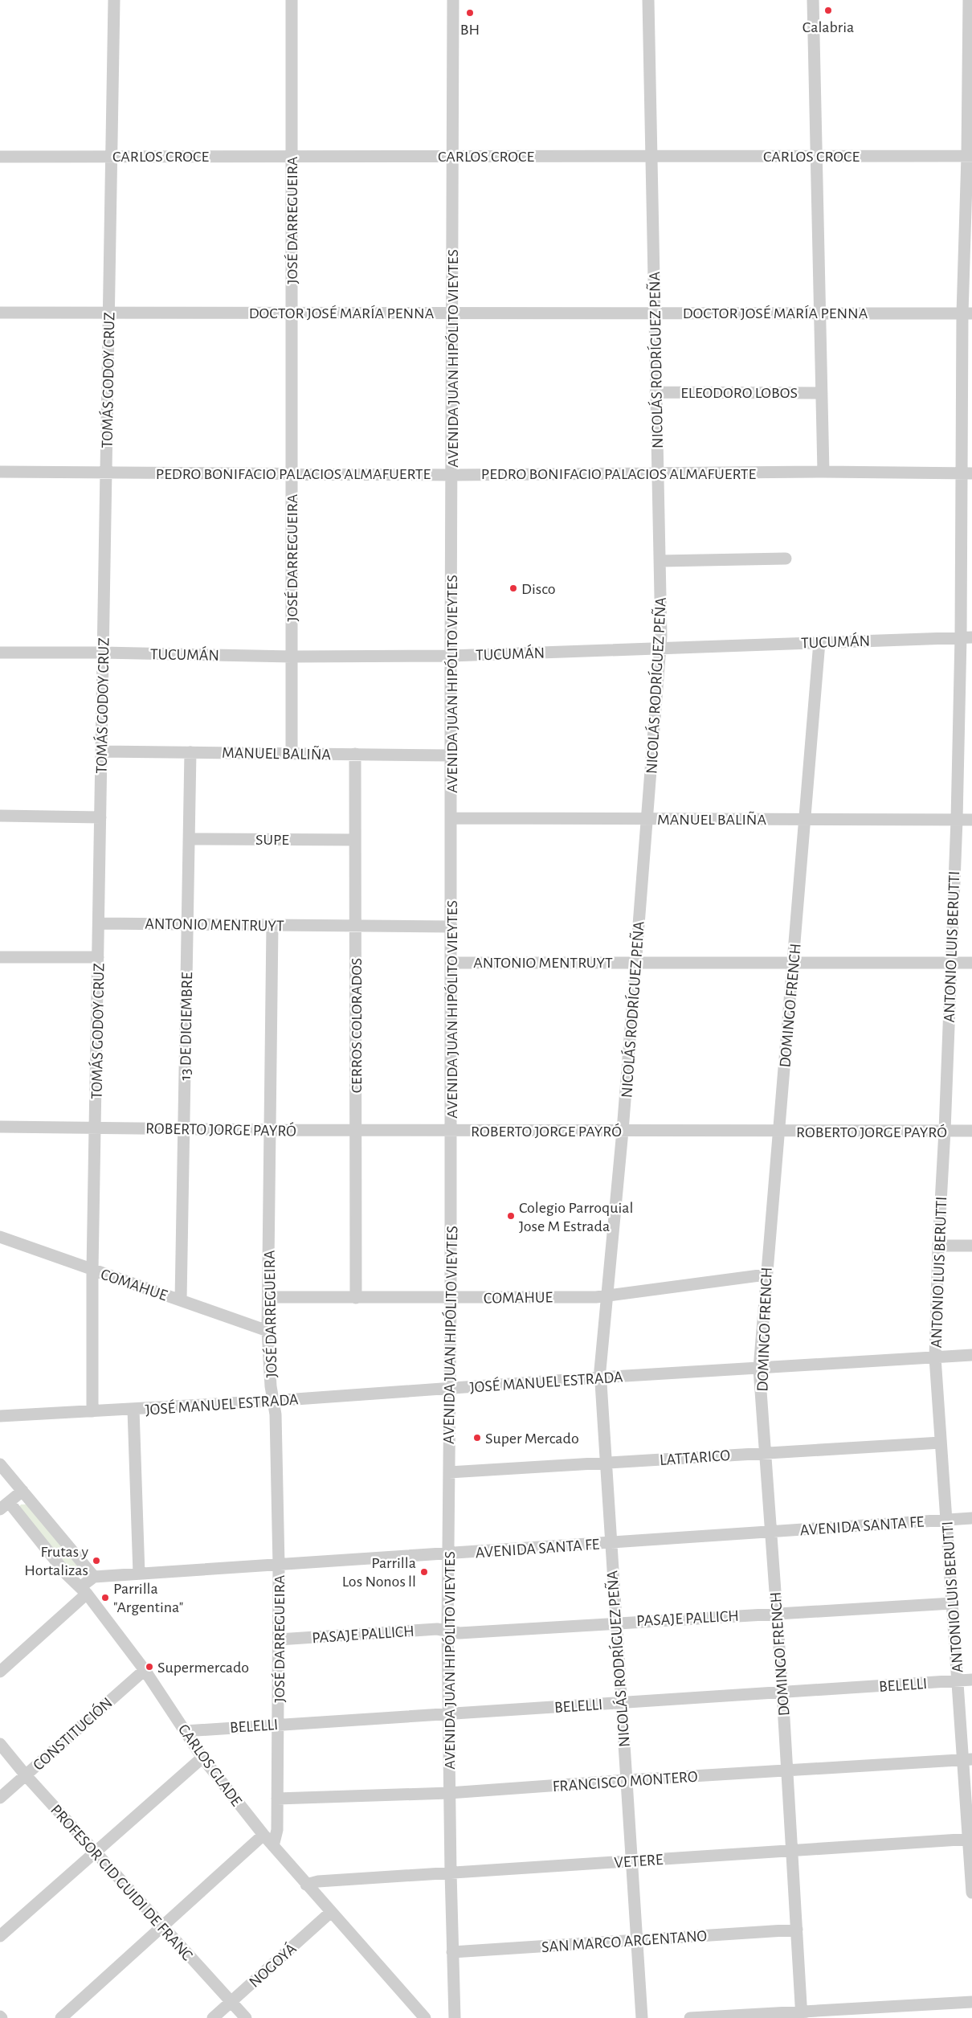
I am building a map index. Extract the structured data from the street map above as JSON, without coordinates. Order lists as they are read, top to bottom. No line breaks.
{"streets":{"street":["CARLOS CROCE","JOSÉ DARREGUEIRA","DOCTOR JOSÉ MARÍA PENNA","AVENIDA JUAN HIPÓLITO VIEYTES","NICOLÁS RODRÍGUEZ PEÑA","TOMÁS GODOY CRUZ","ELEODORO LOBOS","PEDRO BONIFACIO PALACIOS ALMAFUERTE","TUCUMÁN","MANUEL BALIÑA","SUPE","ANTONIO MENTRUYT","ANTONIO LUIS BERUTTI","DOMINGO FRENCH","CERROS COLORADOS","13 DE DICIEMBRE","ROBERTO JORGE PAYRÓ","COMAHUE","JOSÉ MANUEL ESTRADA","LATTARICO","AVENIDA SANTA FE","PASAJE PALLICH","BELELLI","CONSTITUCIÓN","CARLOS GLADE","FRANCISCO MONTERO","VETERE","PROFESOR CID GUIDI DE FRANC","SAN MARCO ARGENTANO","NOGOYÁ"]},"crossings":[["CARLOS CROCE","JOSÉ DARREGUEIRA"],["CARLOS CROCE","AVENIDA JUAN HIPÓLITO VIEYTES"],["CARLOS CROCE","NICOLÁS RODRÍGUEZ PEÑA"],["CARLOS CROCE","TOMÁS GODOY CRUZ"],["CARLOS CROCE","ANTONIO LUIS BERUTTI"],["JOSÉ DARREGUEIRA","DOCTOR JOSÉ MARÍA PENNA"],["JOSÉ DARREGUEIRA","PEDRO BONIFACIO PALACIOS ALMAFUERTE"],["JOSÉ DARREGUEIRA","TUCUMÁN"],["JOSÉ DARREGUEIRA","MANUEL BALIÑA"],["JOSÉ DARREGUEIRA","ANTONIO MENTRUYT"],["JOSÉ DARREGUEIRA","ROBERTO JORGE PAYRÓ"],["JOSÉ DARREGUEIRA","COMAHUE"],["JOSÉ DARREGUEIRA","JOSÉ MANUEL ESTRADA"],["JOSÉ DARREGUEIRA","AVENIDA SANTA FE"],["JOSÉ DARREGUEIRA","PASAJE PALLICH"],["JOSÉ DARREGUEIRA","BELELLI"],["JOSÉ DARREGUEIRA","CARLOS GLADE"],["JOSÉ DARREGUEIRA","FRANCISCO MONTERO"],["DOCTOR JOSÉ MARÍA PENNA","AVENIDA JUAN HIPÓLITO VIEYTES"],["DOCTOR JOSÉ MARÍA PENNA","NICOLÁS RODRÍGUEZ PEÑA"],["DOCTOR JOSÉ MARÍA PENNA","TOMÁS GODOY CRUZ"],["DOCTOR JOSÉ MARÍA PENNA","ANTONIO LUIS BERUTTI"],["AVENIDA JUAN HIPÓLITO VIEYTES","PEDRO BONIFACIO PALACIOS ALMAFUERTE"],["AVENIDA JUAN HIPÓLITO VIEYTES","TUCUMÁN"],["AVENIDA JUAN HIPÓLITO VIEYTES","MANUEL BALIÑA"],["AVENIDA JUAN HIPÓLITO VIEYTES","ANTONIO MENTRUYT"],["AVENIDA JUAN HIPÓLITO VIEYTES","ROBERTO JORGE PAYRÓ"],["AVENIDA JUAN HIPÓLITO VIEYTES","COMAHUE"],["AVENIDA JUAN HIPÓLITO VIEYTES","JOSÉ MANUEL ESTRADA"],["AVENIDA JUAN HIPÓLITO VIEYTES","LATTARICO"],["AVENIDA JUAN HIPÓLITO VIEYTES","AVENIDA SANTA FE"],["AVENIDA JUAN HIPÓLITO VIEYTES","PASAJE PALLICH"],["AVENIDA JUAN HIPÓLITO VIEYTES","BELELLI"],["AVENIDA JUAN HIPÓLITO VIEYTES","FRANCISCO MONTERO"],["AVENIDA JUAN HIPÓLITO VIEYTES","VETERE"],["AVENIDA JUAN HIPÓLITO VIEYTES","SAN MARCO ARGENTANO"],["NICOLÁS RODRÍGUEZ PEÑA","ELEODORO LOBOS"],["NICOLÁS RODRÍGUEZ PEÑA","PEDRO BONIFACIO PALACIOS ALMAFUERTE"],["NICOLÁS RODRÍGUEZ PEÑA","TUCUMÁN"],["NICOLÁS RODRÍGUEZ PEÑA","MANUEL BALIÑA"],["NICOLÁS RODRÍGUEZ PEÑA","ANTONIO MENTRUYT"],["NICOLÁS RODRÍGUEZ PEÑA","ROBERTO JORGE PAYRÓ"],["NICOLÁS RODRÍGUEZ PEÑA","COMAHUE"],["NICOLÁS RODRÍGUEZ PEÑA","JOSÉ MANUEL ESTRADA"],["NICOLÁS RODRÍGUEZ PEÑA","LATTARICO"],["NICOLÁS RODRÍGUEZ PEÑA","AVENIDA SANTA FE"],["NICOLÁS RODRÍGUEZ PEÑA","PASAJE PALLICH"],["NICOLÁS RODRÍGUEZ PEÑA","BELELLI"],["NICOLÁS RODRÍGUEZ PEÑA","FRANCISCO MONTERO"],["NICOLÁS RODRÍGUEZ PEÑA","VETERE"],["NICOLÁS RODRÍGUEZ PEÑA","SAN MARCO ARGENTANO"],["TOMÁS GODOY CRUZ","PEDRO BONIFACIO PALACIOS ALMAFUERTE"],["TOMÁS GODOY CRUZ","TUCUMÁN"],["TOMÁS GODOY CRUZ","MANUEL BALIÑA"],["TOMÁS GODOY CRUZ","ANTONIO MENTRUYT"],["TOMÁS GODOY CRUZ","ROBERTO JORGE PAYRÓ"],["TOMÁS GODOY CRUZ","COMAHUE"],["TOMÁS GODOY CRUZ","JOSÉ MANUEL ESTRADA"],["PEDRO BONIFACIO PALACIOS ALMAFUERTE","ANTONIO LUIS BERUTTI"],["TUCUMÁN","ANTONIO LUIS BERUTTI"],["TUCUMÁN","DOMINGO FRENCH"],["MANUEL BALIÑA","ANTONIO LUIS BERUTTI"],["MANUEL BALIÑA","DOMINGO FRENCH"],["MANUEL BALIÑA","CERROS COLORADOS"],["MANUEL BALIÑA","13 DE DICIEMBRE"],["SUPE","CERROS COLORADOS"],["SUPE","13 DE DICIEMBRE"],["ANTONIO MENTRUYT","ANTONIO LUIS BERUTTI"],["ANTONIO MENTRUYT","DOMINGO FRENCH"],["ANTONIO MENTRUYT","CERROS COLORADOS"],["ANTONIO MENTRUYT","13 DE DICIEMBRE"],["ANTONIO LUIS BERUTTI","ROBERTO JORGE PAYRÓ"],["ANTONIO LUIS BERUTTI","JOSÉ MANUEL ESTRADA"],["ANTONIO LUIS BERUTTI","LATTARICO"],["ANTONIO LUIS BERUTTI","AVENIDA SANTA FE"],["ANTONIO LUIS BERUTTI","PASAJE PALLICH"],["ANTONIO LUIS BERUTTI","BELELLI"],["ANTONIO LUIS BERUTTI","FRANCISCO MONTERO"],["ANTONIO LUIS BERUTTI","VETERE"],["DOMINGO FRENCH","ROBERTO JORGE PAYRÓ"],["DOMINGO FRENCH","COMAHUE"],["DOMINGO FRENCH","JOSÉ MANUEL ESTRADA"],["DOMINGO FRENCH","LATTARICO"],["DOMINGO FRENCH","AVENIDA SANTA FE"],["DOMINGO FRENCH","PASAJE PALLICH"],["DOMINGO FRENCH","BELELLI"],["DOMINGO FRENCH","FRANCISCO MONTERO"],["DOMINGO FRENCH","VETERE"],["DOMINGO FRENCH","SAN MARCO ARGENTANO"],["CERROS COLORADOS","ROBERTO JORGE PAYRÓ"],["CERROS COLORADOS","COMAHUE"],["13 DE DICIEMBRE","ROBERTO JORGE PAYRÓ"],["13 DE DICIEMBRE","COMAHUE"],["BELELLI","CARLOS GLADE"],["CONSTITUCIÓN","CARLOS GLADE"],["CONSTITUCIÓN","PROFESOR CID GUIDI DE FRANC"],["CARLOS GLADE","VETERE"],["CARLOS GLADE","NOGOYÁ"],["PROFESOR CID GUIDI DE FRANC","NOGOYÁ"]],"places":["Calabria","BH","Disco","Colegio Parroquial Jose M Estrada","Super Mercado","Frutas y Hortalizas","Parrilla Los Nonos ll","Parrilla \"Argentina\"","Supermercado"]}
